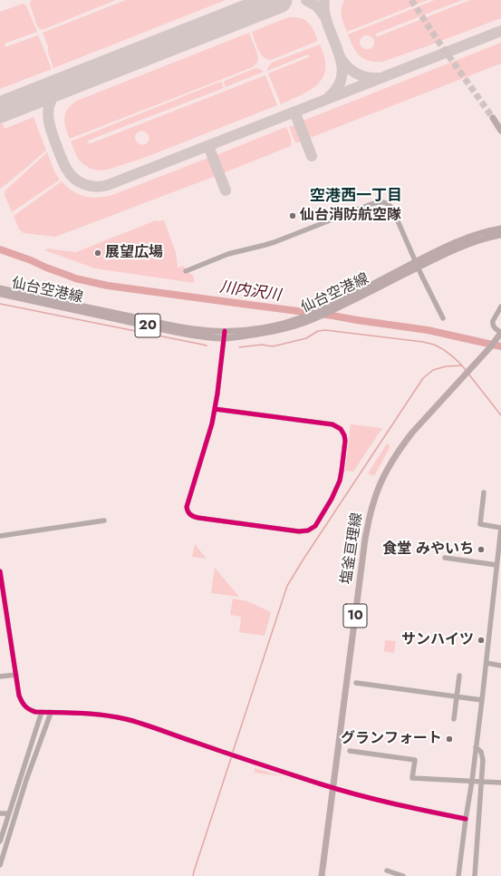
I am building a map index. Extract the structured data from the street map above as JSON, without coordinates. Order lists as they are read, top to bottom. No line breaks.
{"streets":{"main road":["仙台空港線","20","塩釜亘理線","10"]},"districts":["空港西一丁目"],"water":["川内沢川"],"places":["仙台消防航空隊","展望広場","食堂 みやいち","サンハイツ","グランフォート"]}
